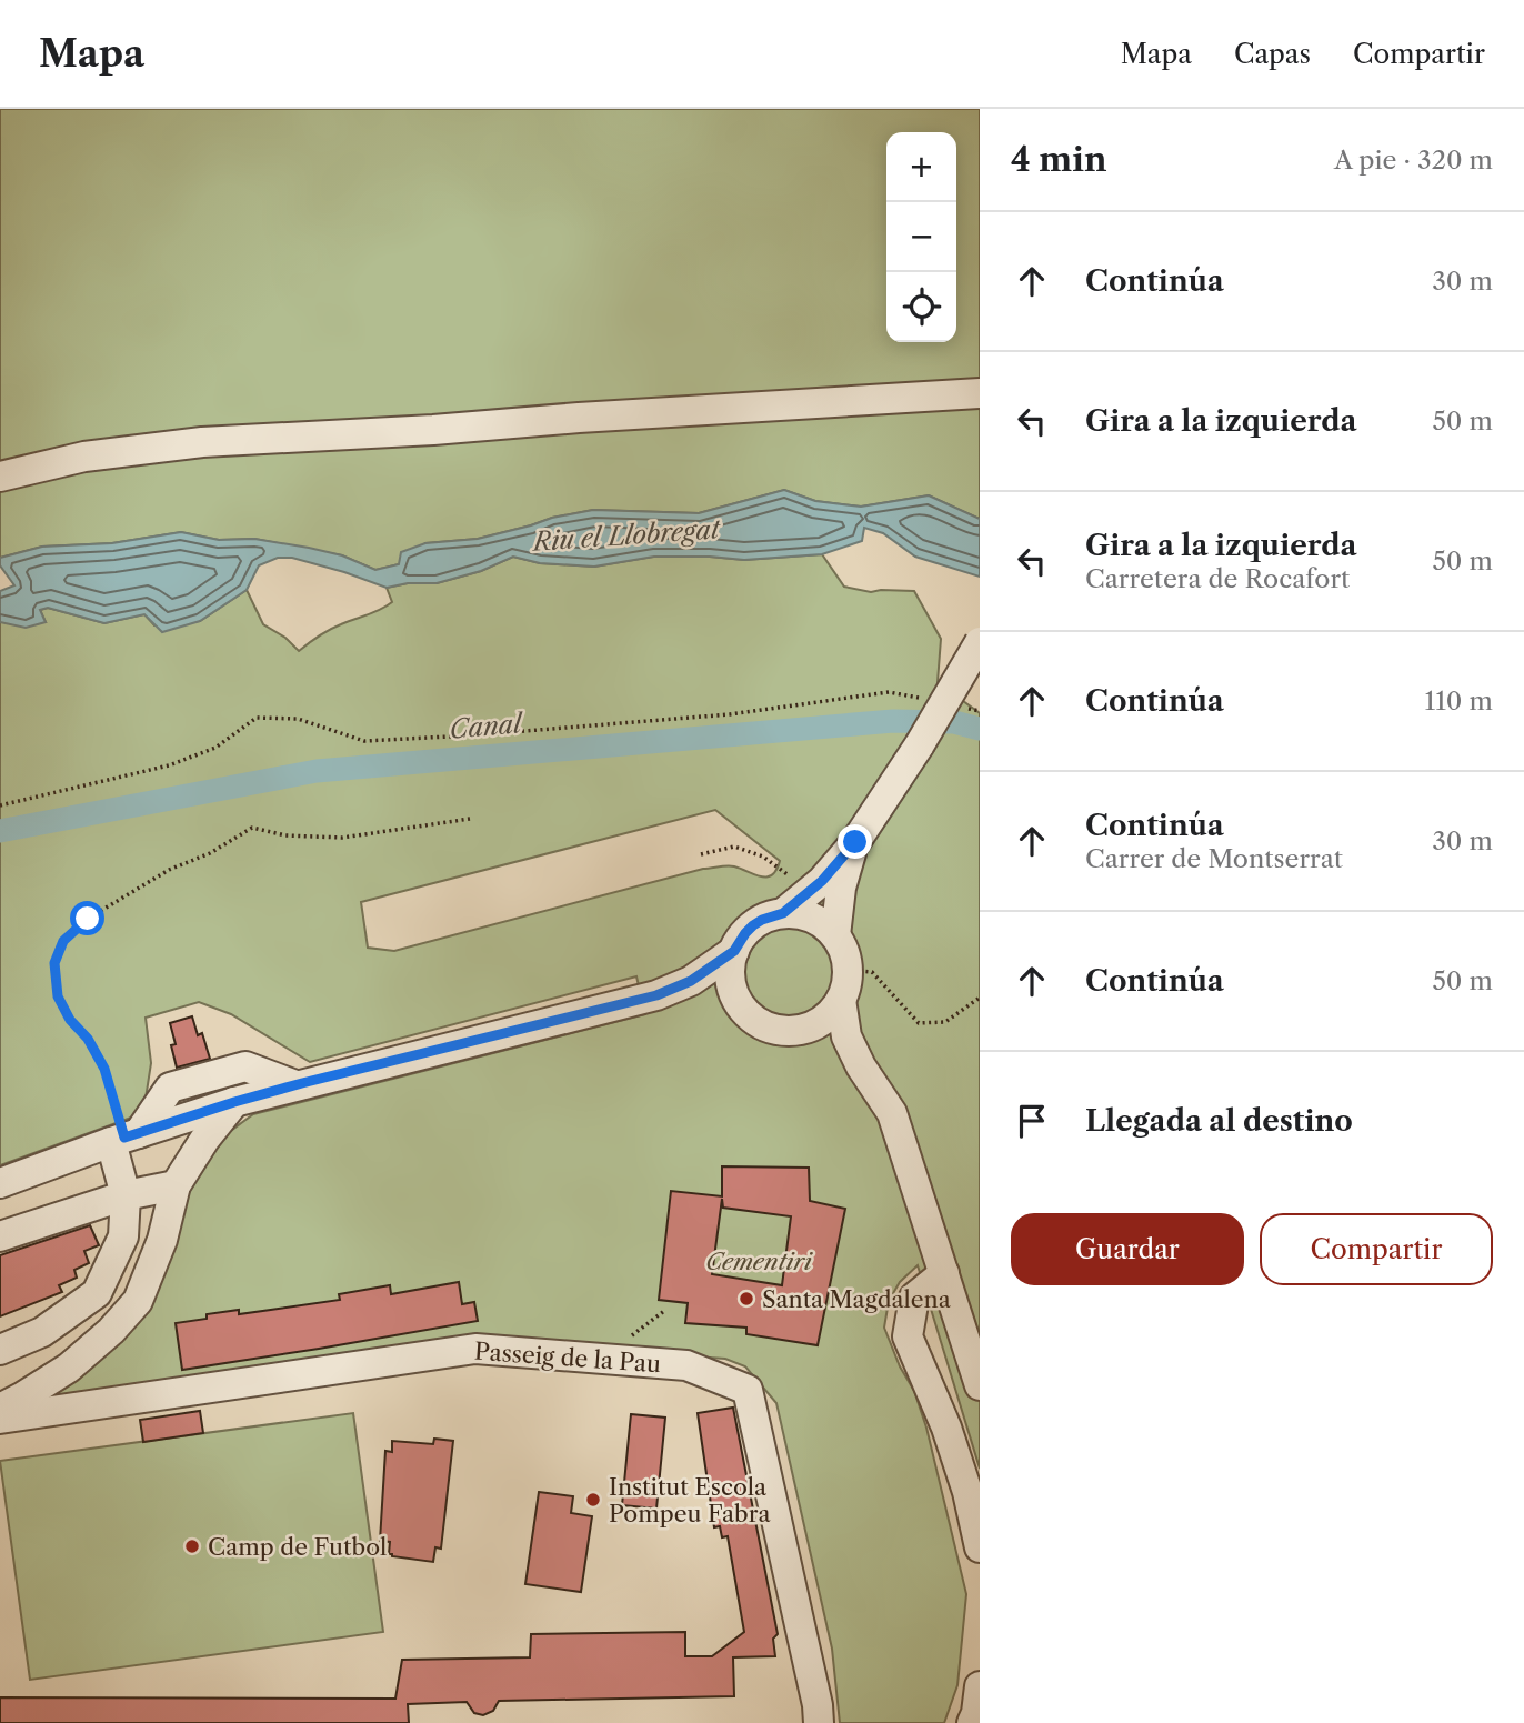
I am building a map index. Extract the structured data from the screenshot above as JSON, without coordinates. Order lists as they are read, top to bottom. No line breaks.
{"streets":{"street":["Passeig de la Pau"]},"water":["Riu el Llobregat","Canal"],"parks":["Cementiri"],"places":["Santa Magdalena","Institut Escola Pompeu Fabra","Camp de Futbol"],"page":{"header":"Mapa","nav":["Mapa","Capas","Compartir"],"heading":["4 min","A pie · 320 m"],"map_buttons":["+","−"],"list":[["Continúa","30 m"],["Gira a la izquierda","50 m"],["Gira a la izquierda","Carretera de Rocafort","50 m"],["Continúa","110 m"],["Continúa","Carrer de Montserrat","30 m"],["Continúa","50 m"],"Llegada al destino"],"buttons":["Guardar","Compartir"]}}
